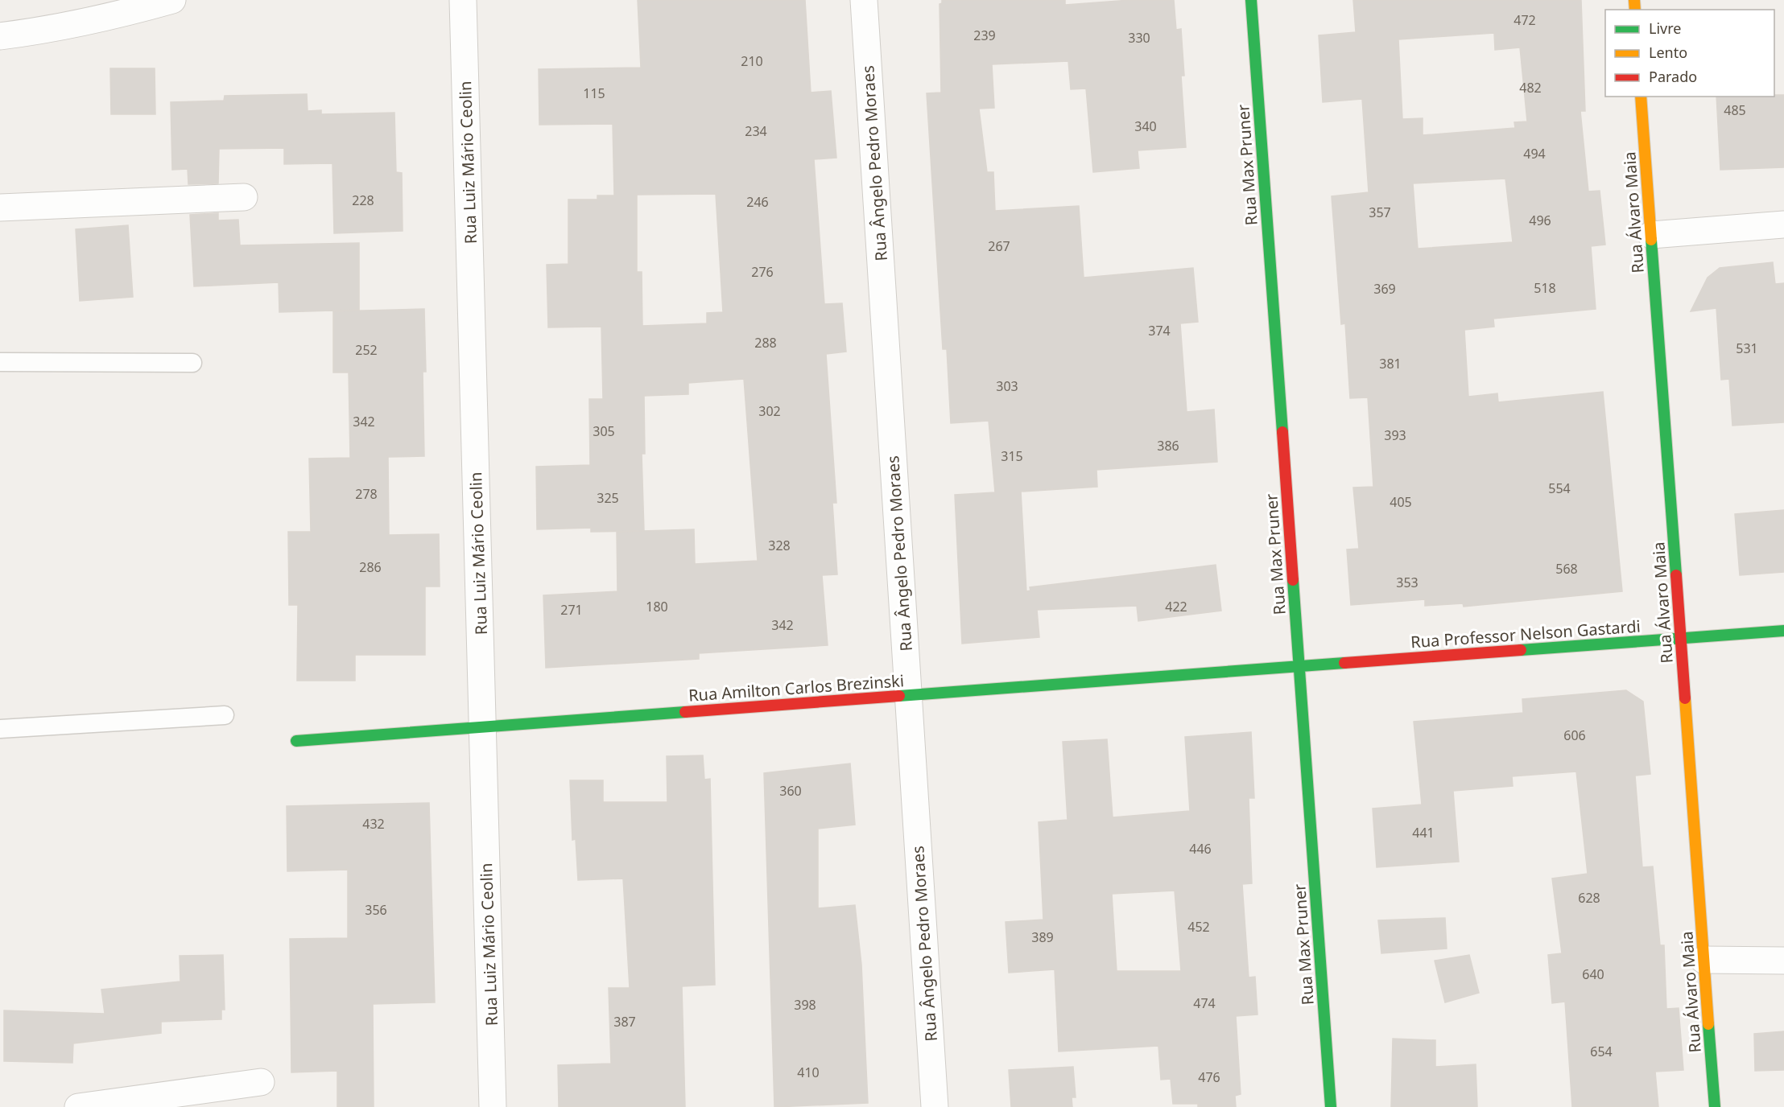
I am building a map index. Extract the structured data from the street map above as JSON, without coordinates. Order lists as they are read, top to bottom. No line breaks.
{"streets":{"street":["Rua Luiz Mário Ceolin","Rua Ângelo Pedro Moraes","Rua Max Pruner","Rua Álvaro Maia","Rua Professor Nelson Gastardi","Rua Amilton Carlos Brezinski"]},"crossings":[["Rua Luiz Mário Ceolin","Rua Amilton Carlos Brezinski"],["Rua Ângelo Pedro Moraes","Rua Amilton Carlos Brezinski"],["Rua Max Pruner","Rua Professor Nelson Gastardi"],["Rua Max Pruner","Rua Amilton Carlos Brezinski"],["Rua Álvaro Maia","Rua Professor Nelson Gastardi"],["Rua Professor Nelson Gastardi","Rua Amilton Carlos Brezinski"]],"house_numbers":["472","239","330","210","482","115","485","340","234","494","228","246","357","496","267","276","518","369","374","288","531","252","381","303","302","342","305","393","386","315","554","278","325","405","328","286","568","353","180","422","271","342","606","360","432","441","446","628","356","452","389","640","474","398","387","654","410","476"],"legend":["Livre","Lento","Parado"]}
